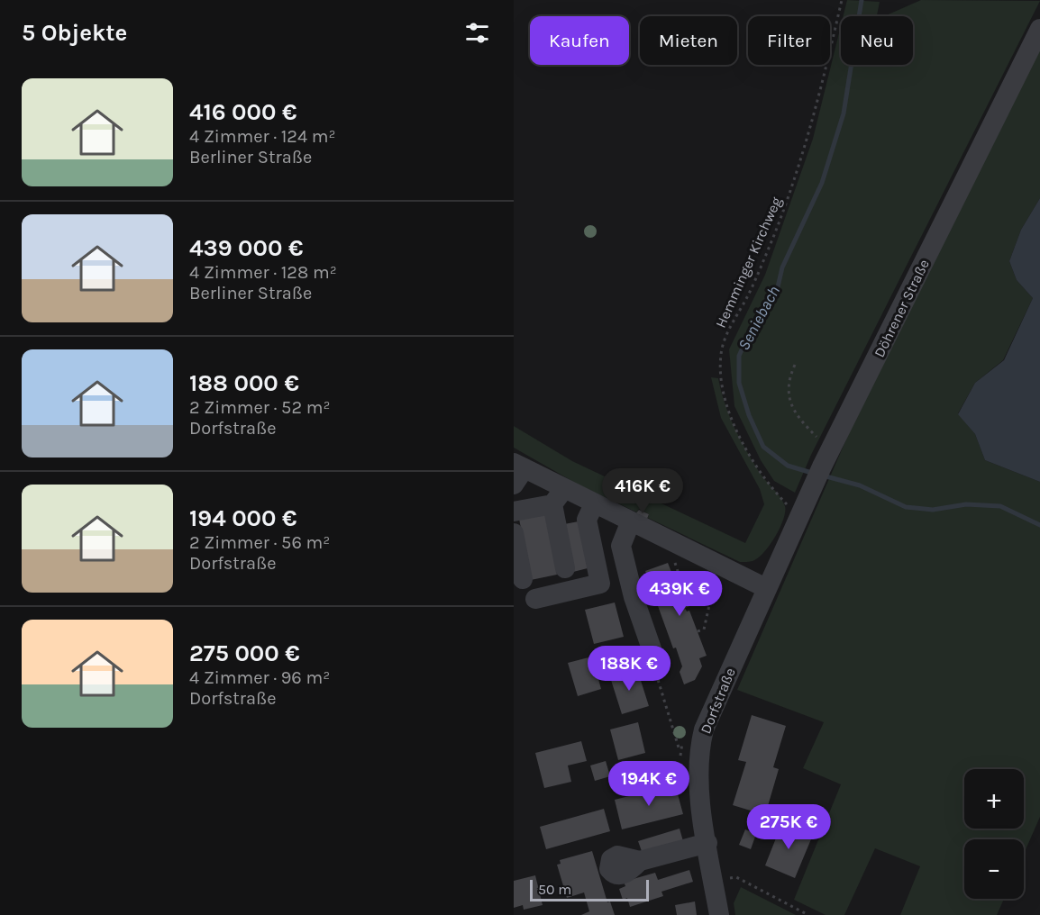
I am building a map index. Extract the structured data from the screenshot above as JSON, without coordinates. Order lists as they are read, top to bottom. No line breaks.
{"streets":{"street":["Döhrener Straße","Dorfstraße"],"path":["Hemminger Kirchweg"]},"crossings":[["Hemminger Kirchweg","Döhrener Straße"],["Döhrener Straße","Dorfstraße"]],"water":["Seniebach"],"scale_bar":"50 m","page":{"heading":"5 Objekte","chip":["Kaufen","Mieten","Filter","Neu"],"list":[{"name":"416 000 €","note":"4 Zimmer · 124 m² · Berliner Straße"},{"name":"439 000 €","note":"4 Zimmer · 128 m² · Berliner Straße"},{"name":"188 000 €","note":"2 Zimmer · 52 m² · Dorfstraße"},{"name":"194 000 €","note":"2 Zimmer · 56 m² · Dorfstraße"},{"name":"275 000 €","note":"4 Zimmer · 96 m² · Dorfstraße"}],"price":["416K €","439K €","188K €","194K €","275K €"],"map_buttons":["+","−"],"scale":"50 m"}}
